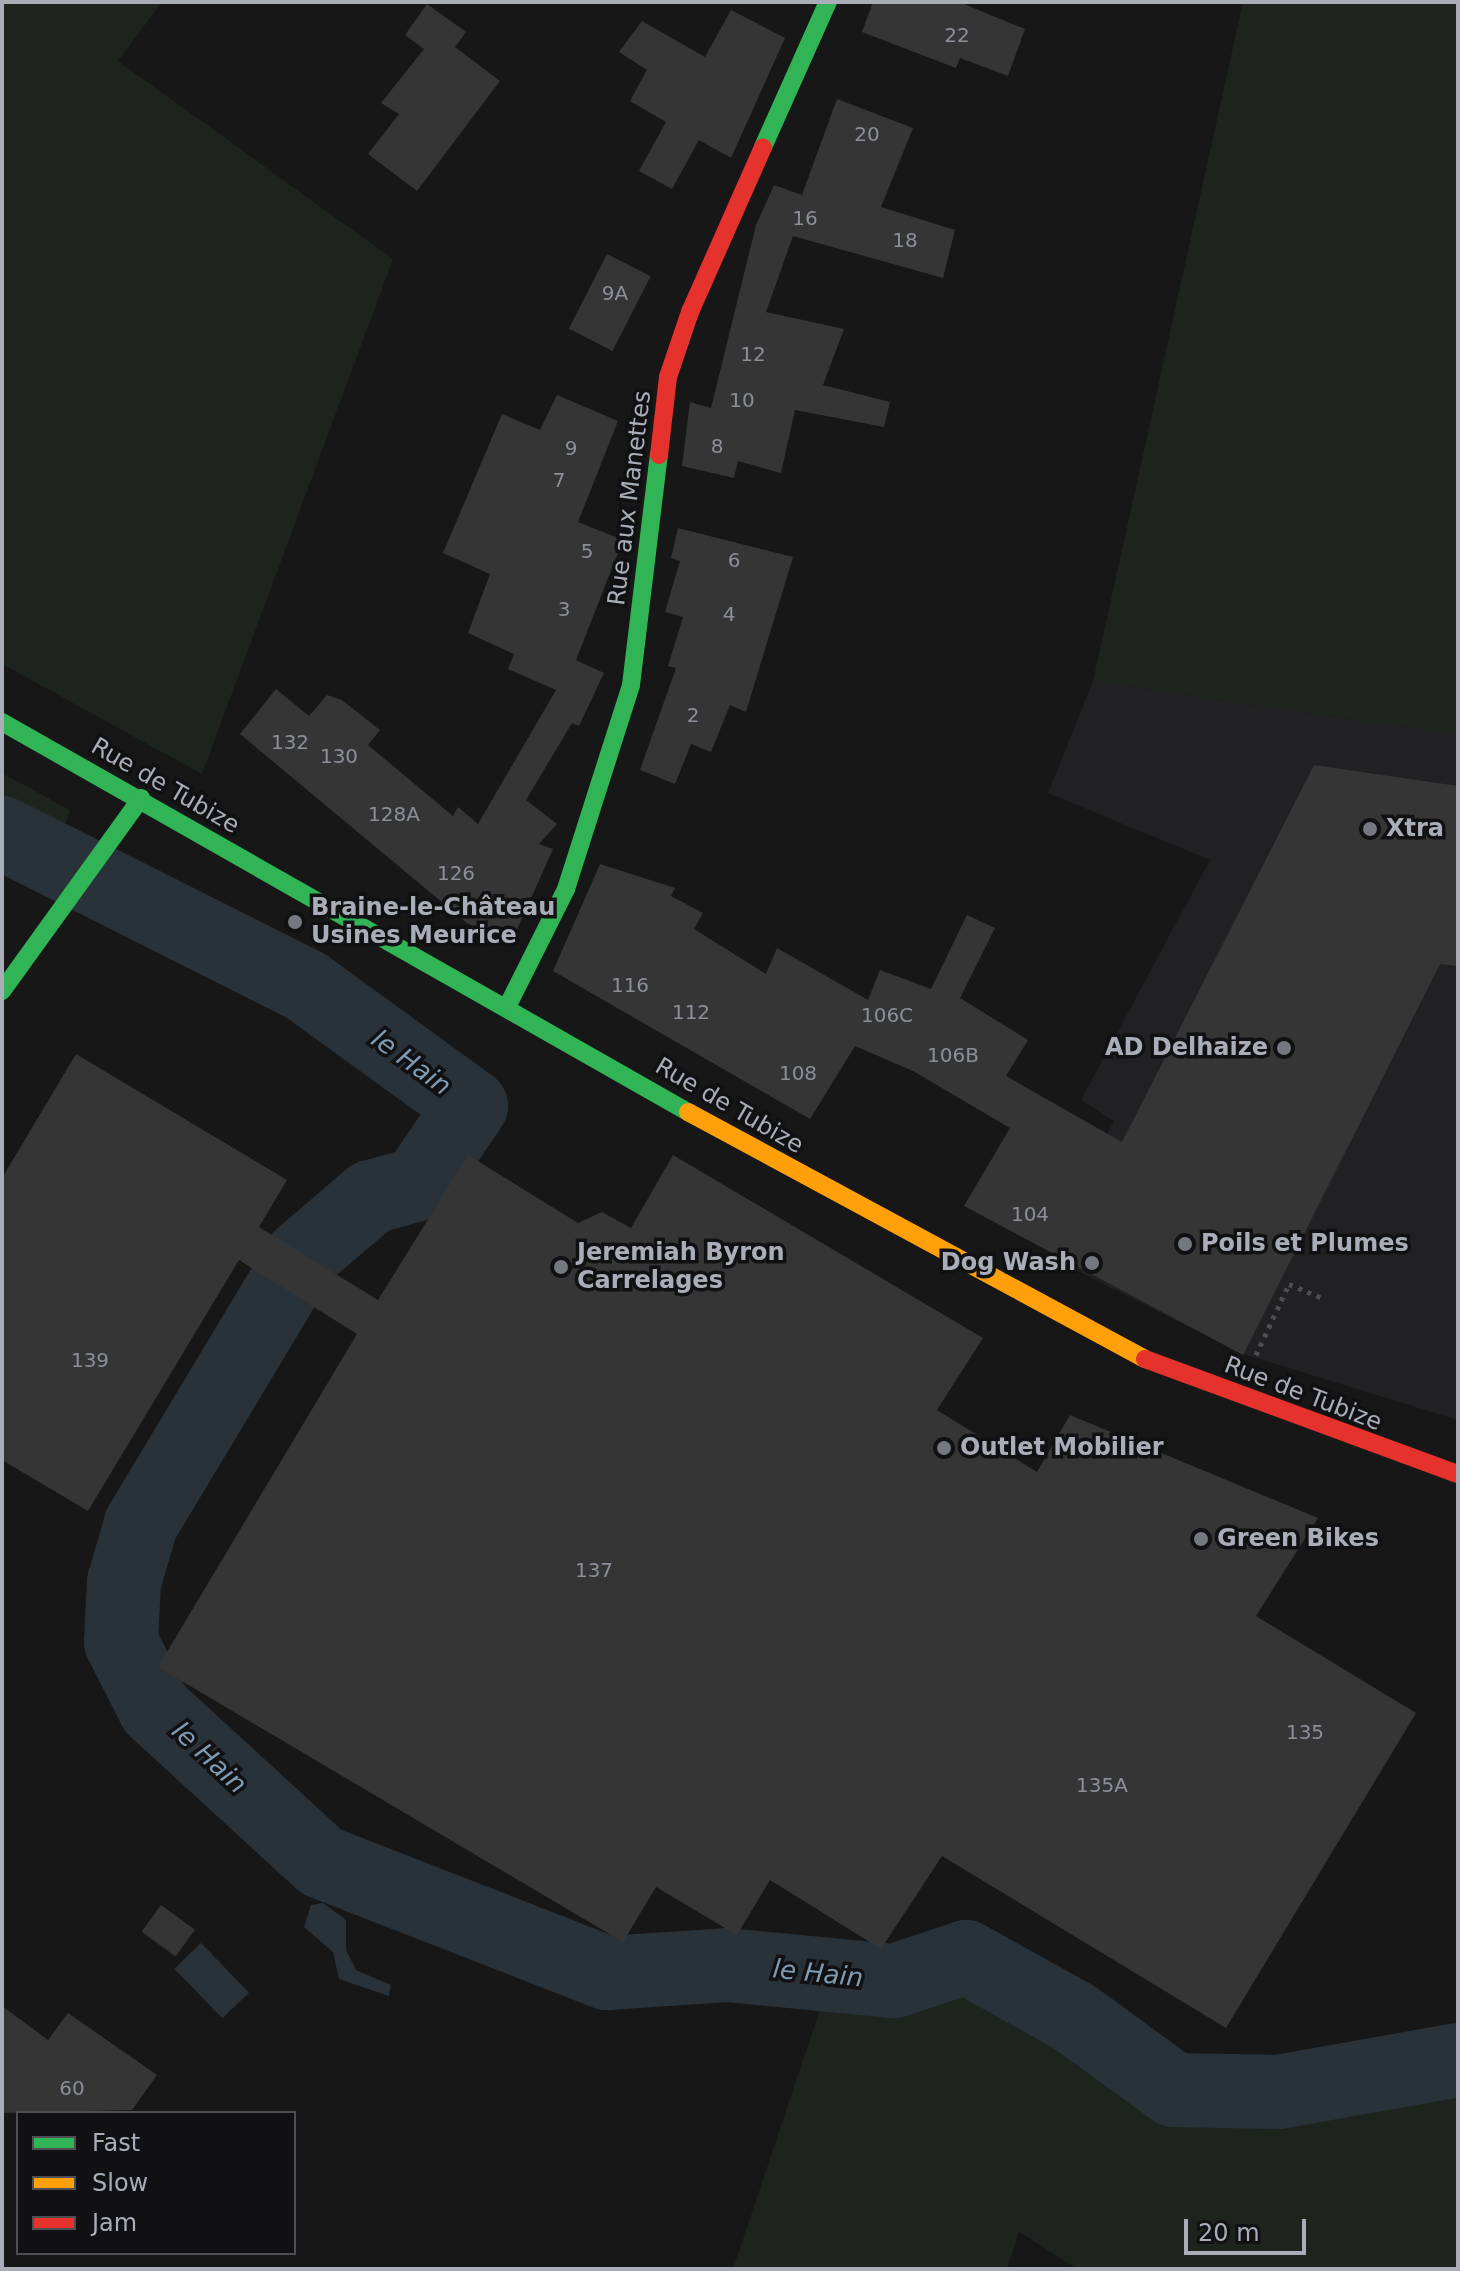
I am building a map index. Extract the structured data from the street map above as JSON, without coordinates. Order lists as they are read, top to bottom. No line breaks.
{"streets":{"main road":["Rue aux Manettes","Rue de Tubize"]},"crossings":[["Rue aux Manettes","Rue de Tubize"]],"water":["le Hain"],"places":["Xtra","Braine-le-Château Usines Meurice","AD Delhaize","Poils et Plumes","Dog Wash","Jeremiah Byron Carrelages","Outlet Mobilier","Green Bikes"],"house_numbers":["22","20","16","18","9A","12","10","8","9","7","5","6","3","4","2","132","130","128A","126","116","112","106C","106B","108","104","139","137","135","135A","60"],"legend":["Fast","Slow","Jam"],"scale_bar":"20 m"}
